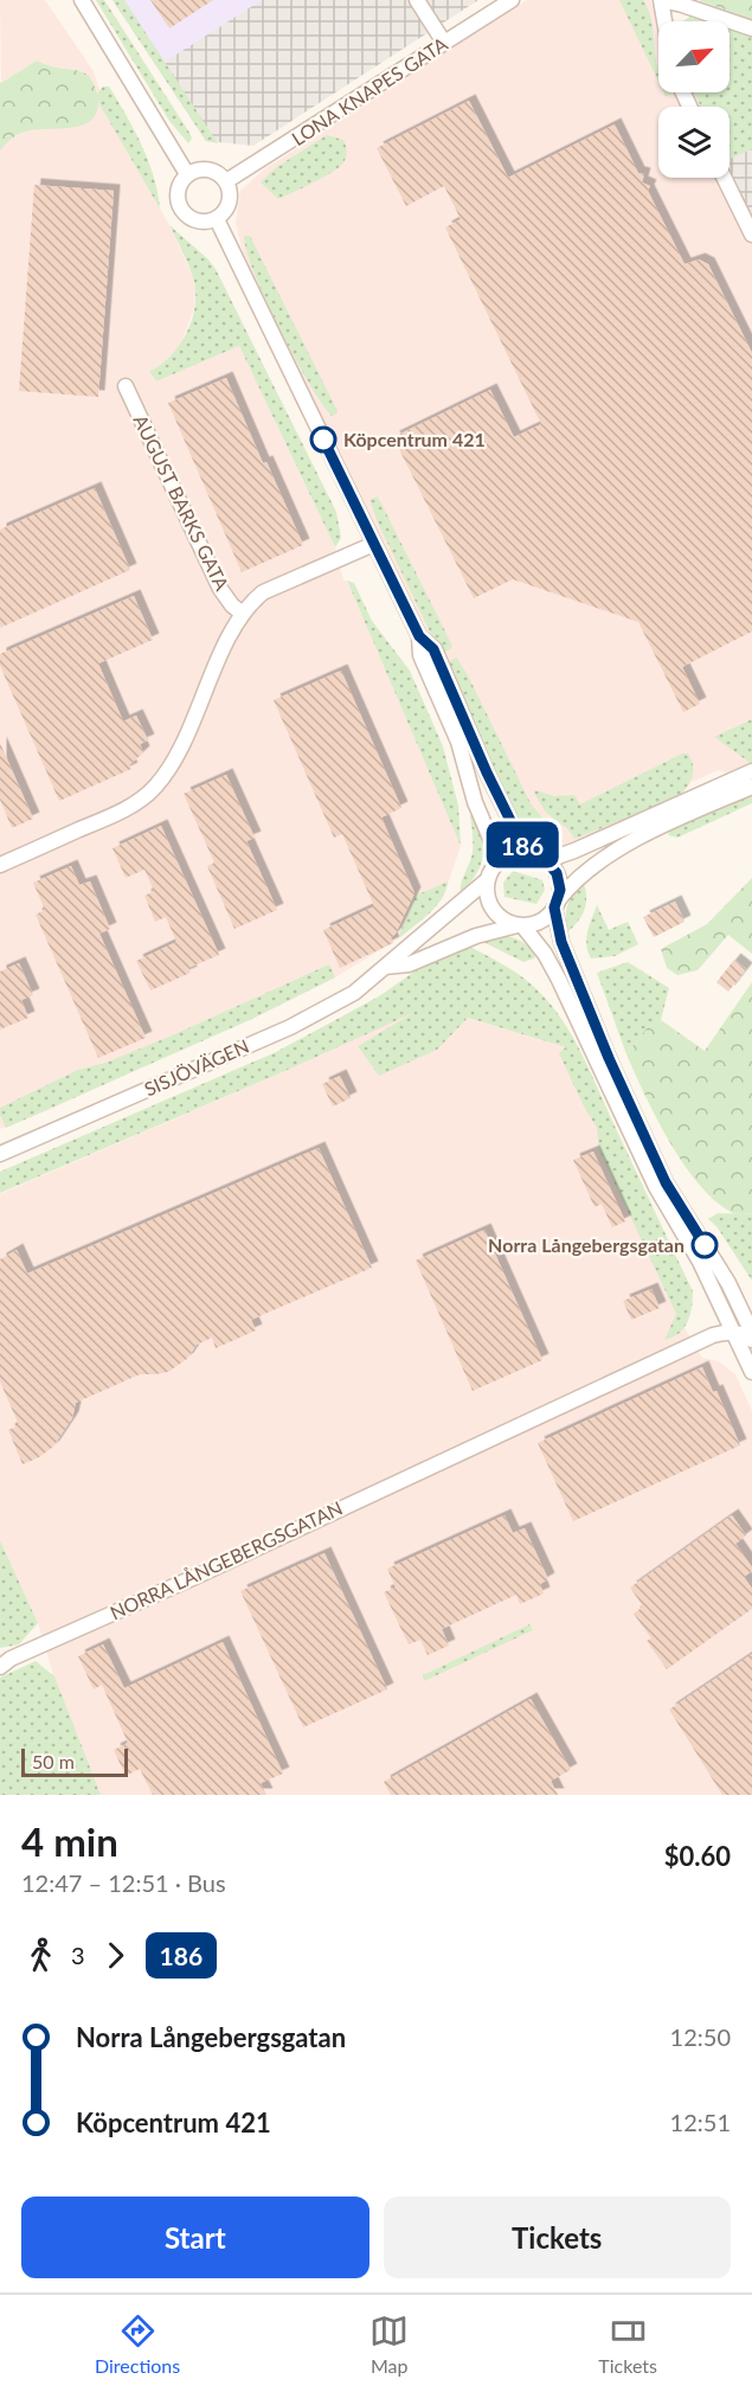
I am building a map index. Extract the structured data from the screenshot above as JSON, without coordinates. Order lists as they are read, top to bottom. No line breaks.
{"streets":{"street":["LONA KNAPES GATA","AUGUST BARKS GATA","SISJÖVÄGEN","NORRA LÅNGEBERGSGATAN"]},"places":["Köpcentrum 421","Norra Långebergsgatan"],"lines":["bus line 186"],"scale_bar":"50 m","north":"top right","page":{"on_map":"186","scale":"50 m","heading":["4 min","12:47 – 12:51 · Bus","$0.60"],"legs":["3","186"],"list":[{"name":"Norra Långebergsgatan","value":"12:50"},{"name":"Köpcentrum 421","value":"12:51"}],"buttons":["Start","Tickets"],"tabs":["Directions","Map","Tickets"]}}
